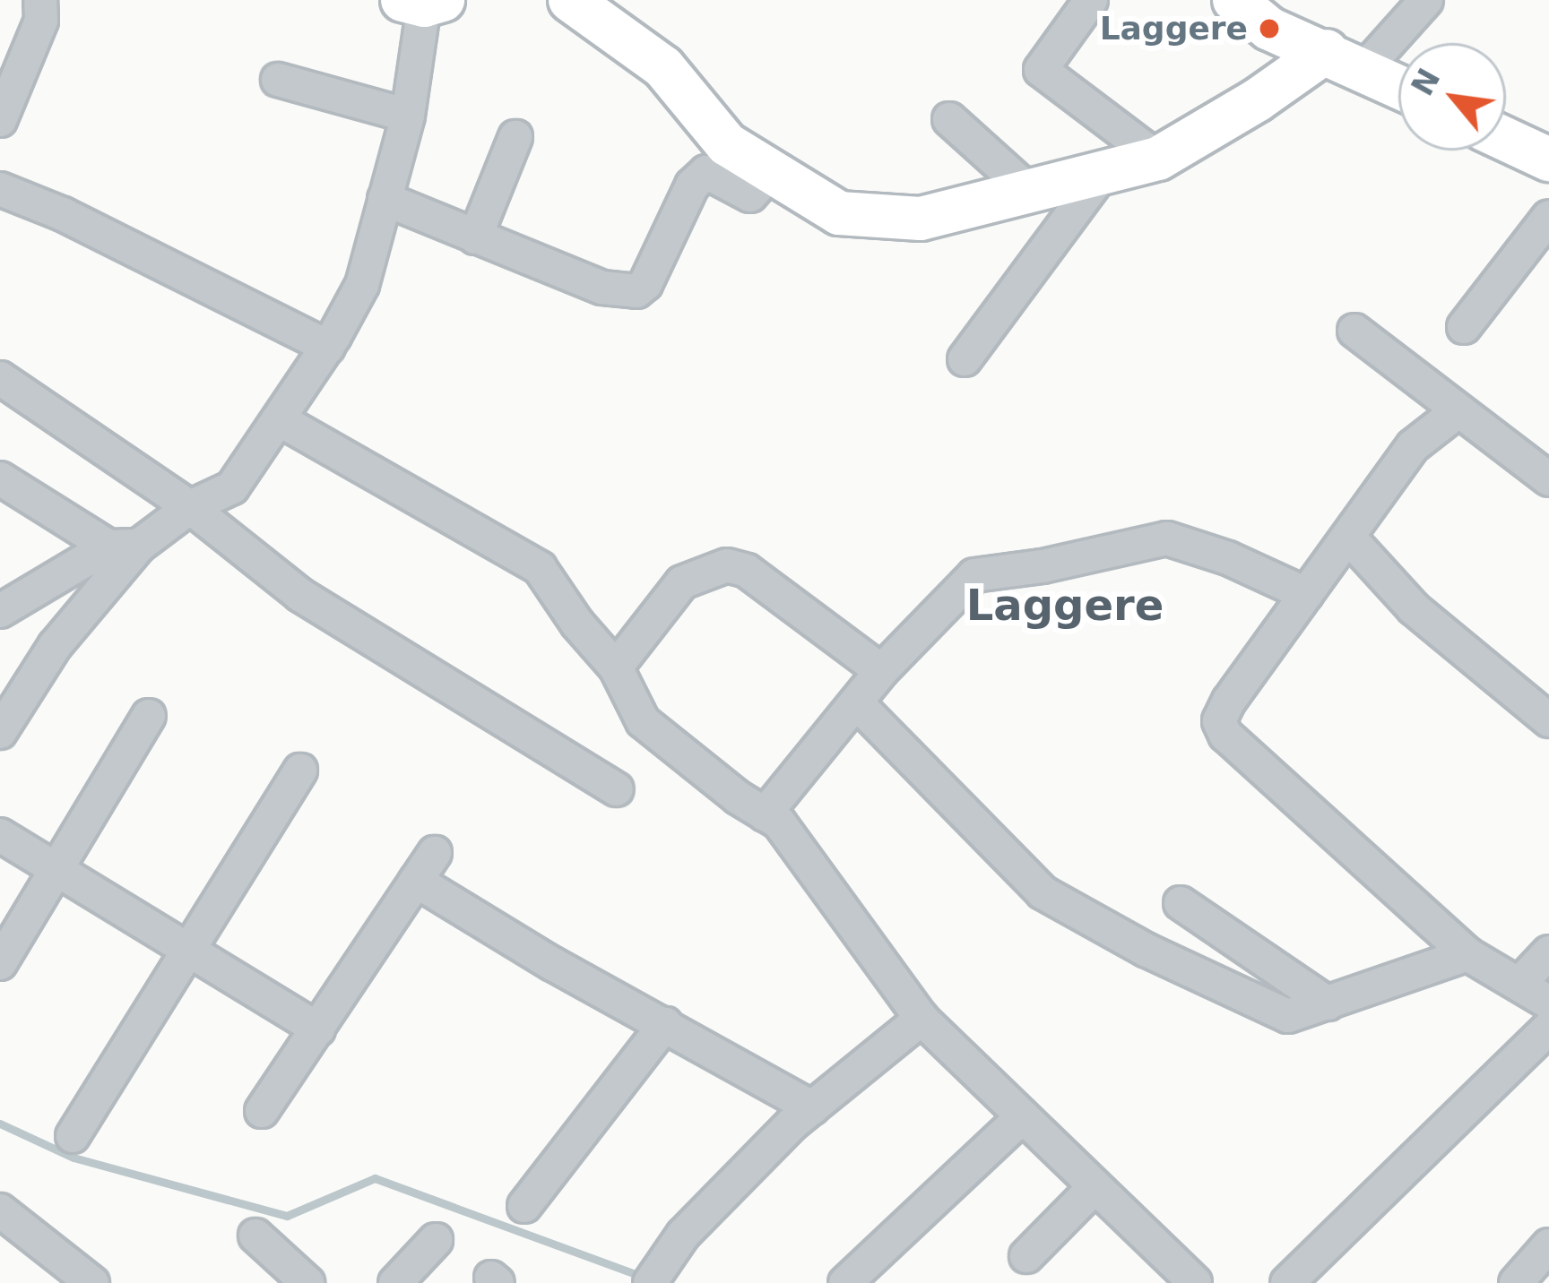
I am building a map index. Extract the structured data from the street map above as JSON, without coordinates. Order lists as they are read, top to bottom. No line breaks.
{"districts":["Laggere"],"places":["Laggere"],"north":"top left"}
